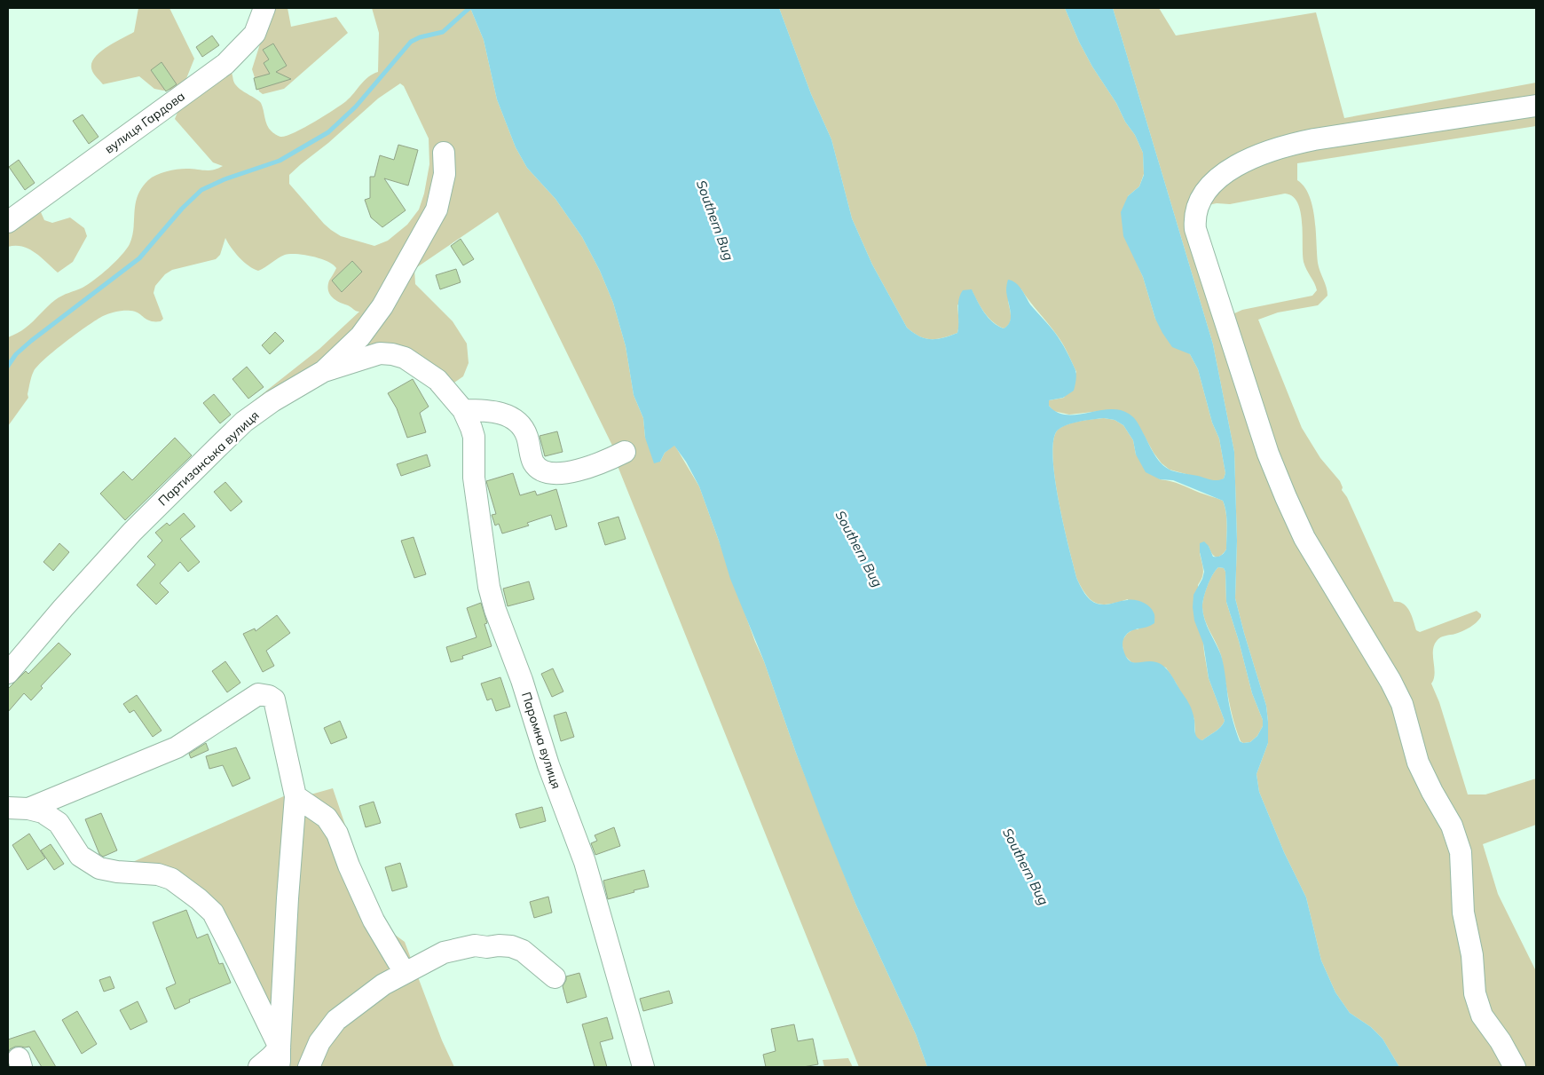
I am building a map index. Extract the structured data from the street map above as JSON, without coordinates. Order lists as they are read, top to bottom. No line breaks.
{"streets":{"street":["вулиця Гардова","Партизанська вулиця","Паромна вулиця"]},"crossings":[["Партизанська вулиця","Паромна вулиця"]],"water":["Southern Bug"]}
